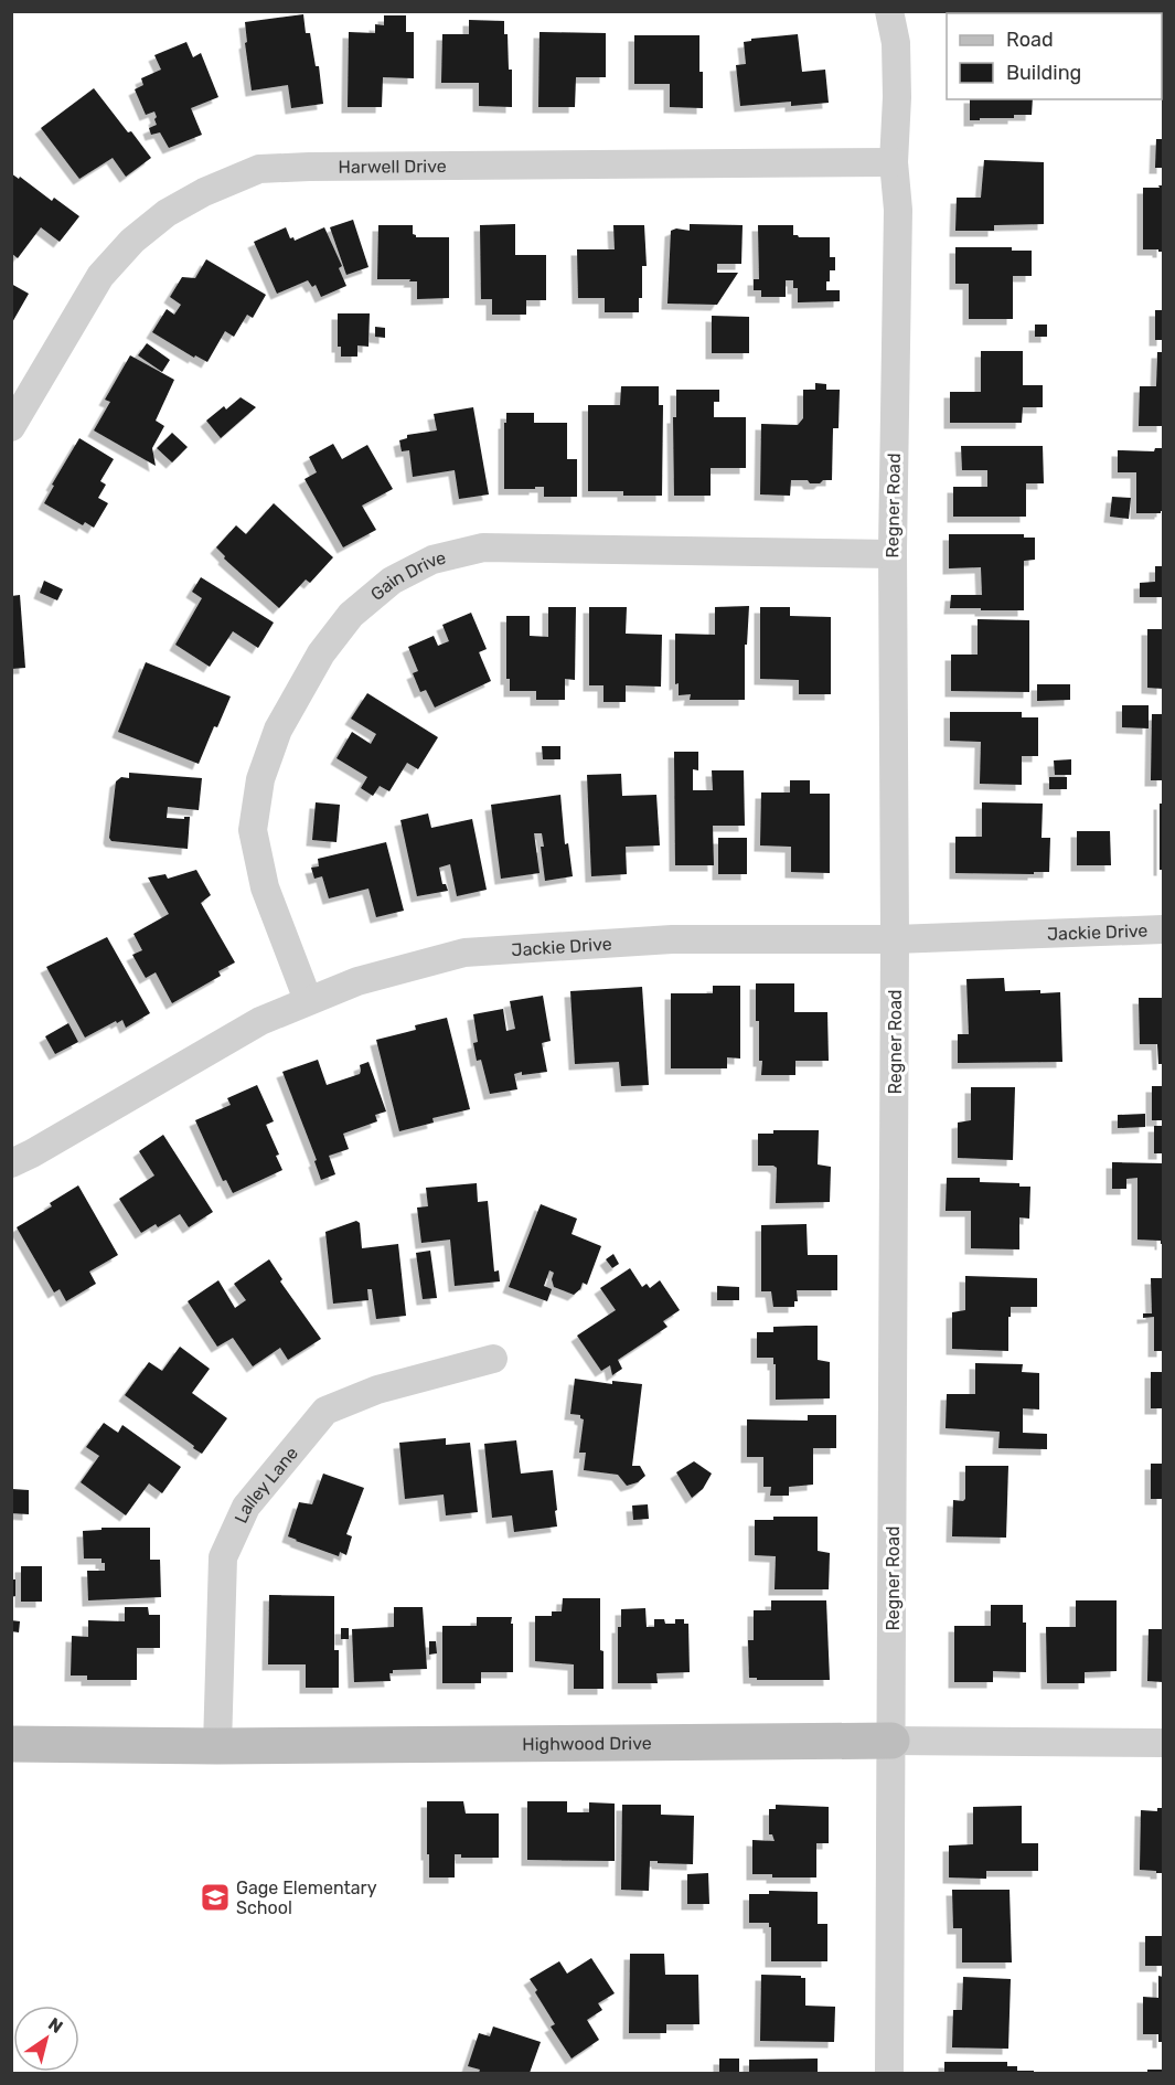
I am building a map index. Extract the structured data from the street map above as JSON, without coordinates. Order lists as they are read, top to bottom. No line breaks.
{"streets":{"street":["Harwell Drive","Regner Road","Gain Drive","Jackie Drive","Lalley Lane","Highwood Drive"]},"crossings":[["Harwell Drive","Regner Road"],["Regner Road","Gain Drive"],["Regner Road","Jackie Drive"],["Regner Road","Highwood Drive"],["Gain Drive","Jackie Drive"],["Lalley Lane","Highwood Drive"]],"places":{"school or university":["Gage Elementary School"]},"legend":["Road","Building"],"north":"top right"}
